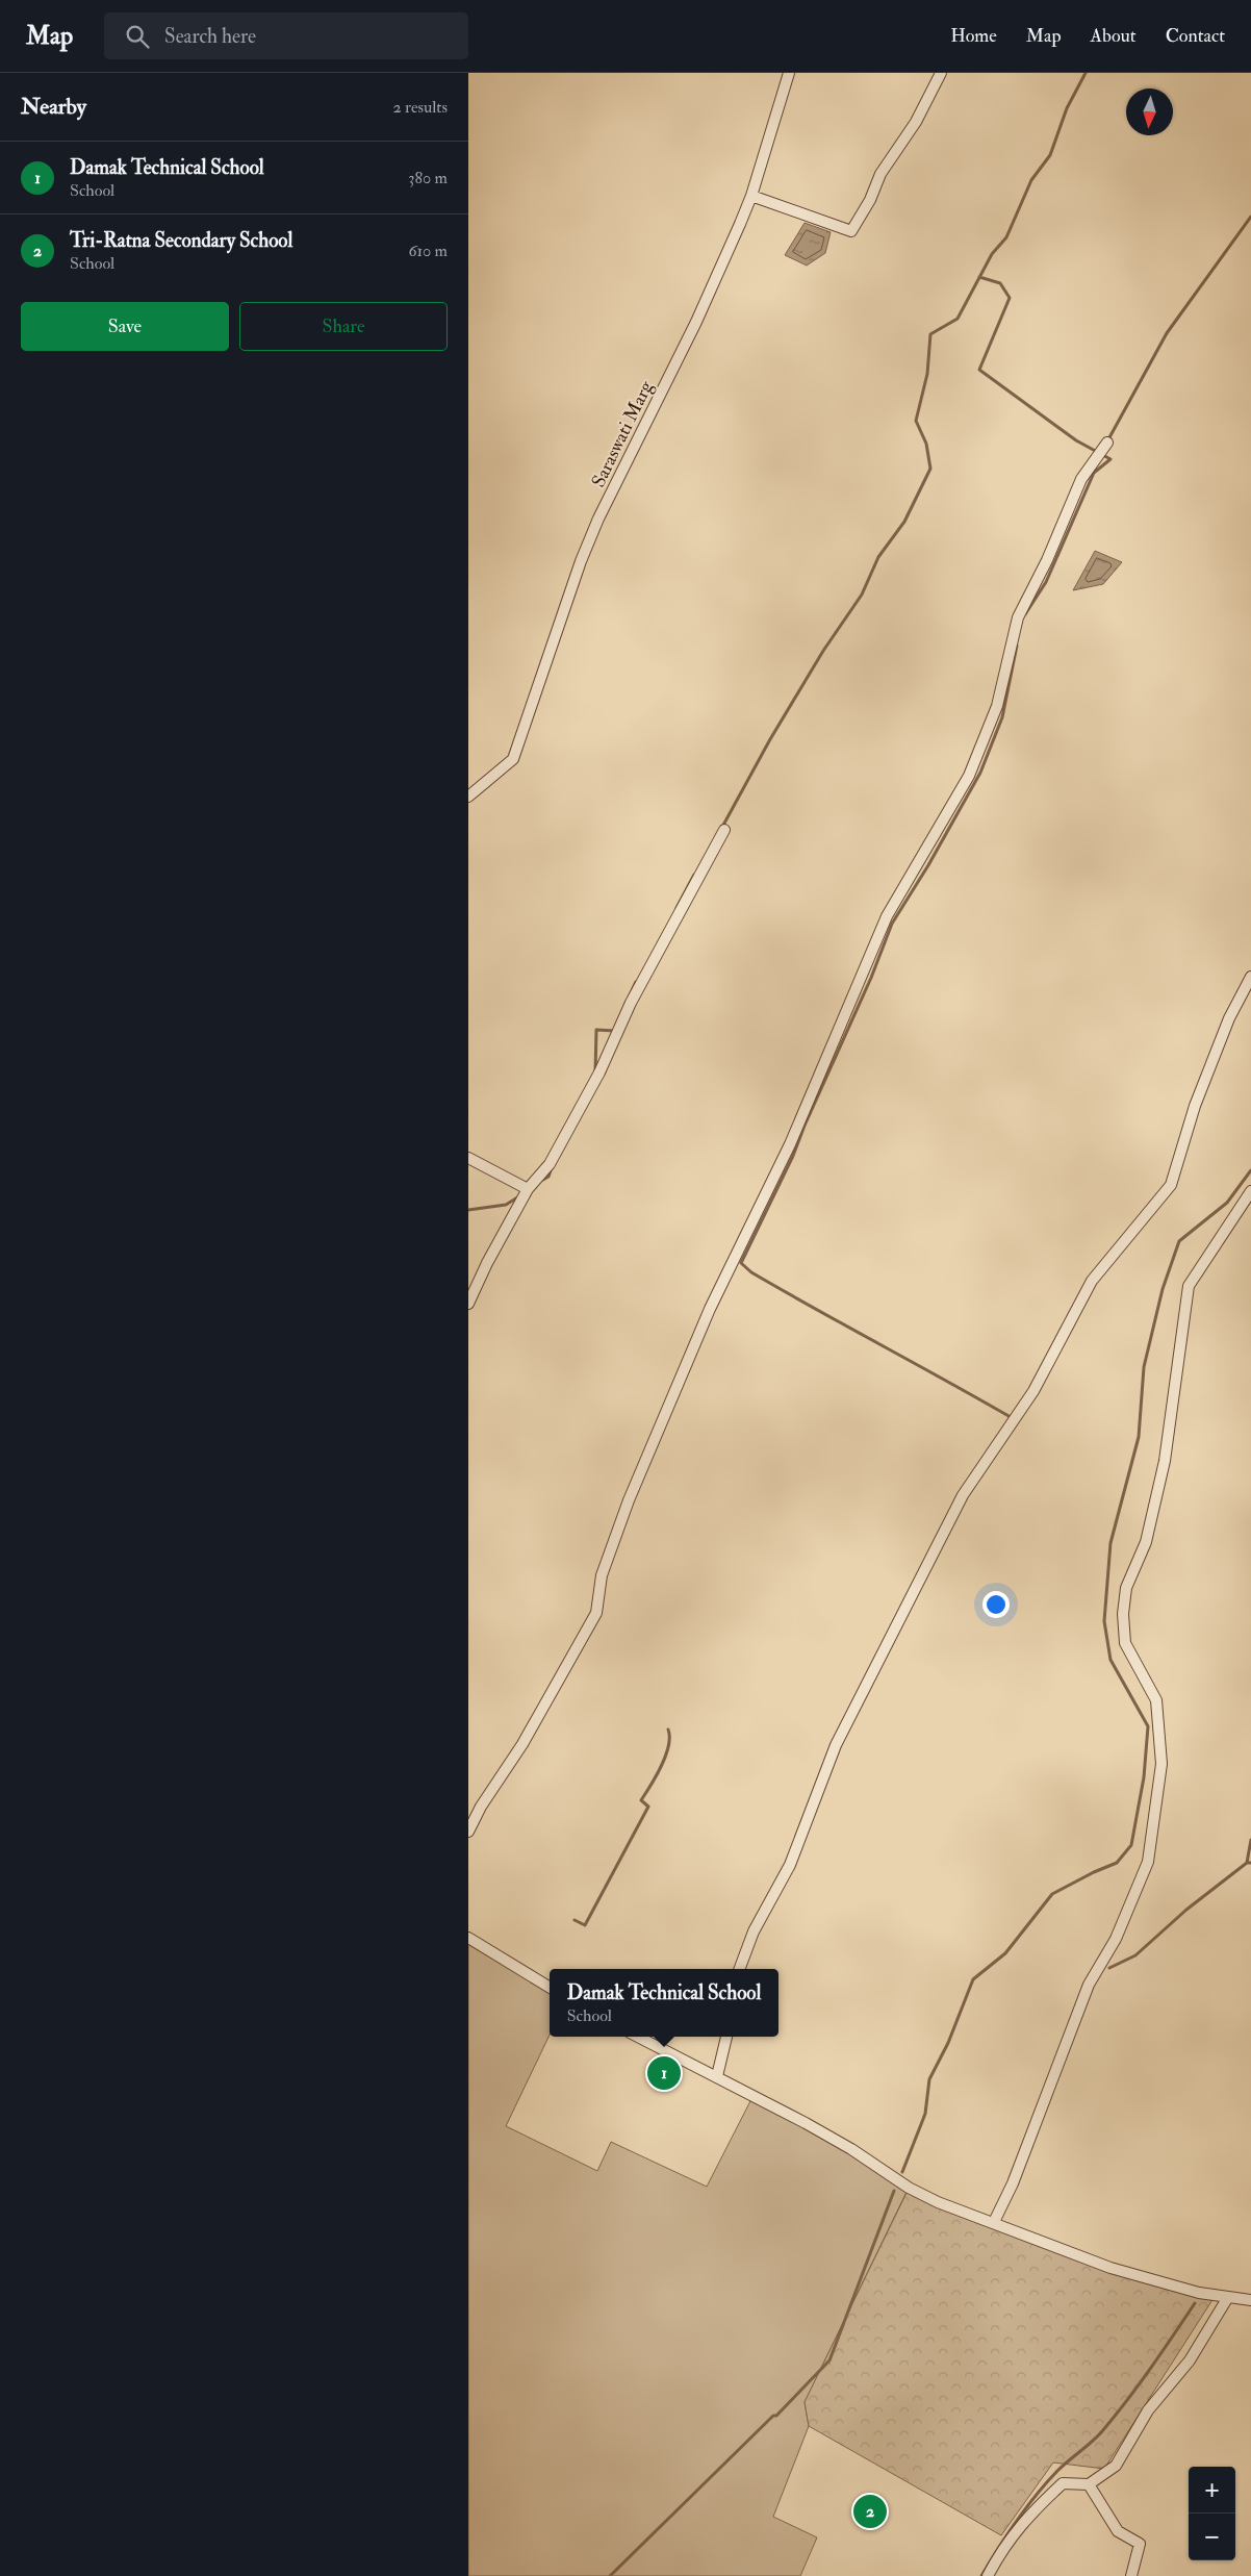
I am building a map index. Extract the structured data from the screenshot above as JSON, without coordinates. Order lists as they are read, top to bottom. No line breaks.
{"streets":{"street":["Saraswati Marg"]},"north":"bottom","page":{"header":"Map","search":"Search here","nav":["Home","Map","About","Contact"],"heading":["Nearby","2 results"],"list":[{"mark":"1","name":"Damak Technical School","note":"School","value":"380 m"},{"mark":"2","name":"Tri-Ratna Secondary School","note":"School","value":"610 m"}],"buttons":["Save","Share"],"popup":["Damak Technical School","School"],"pins":["1","2"],"map_buttons":["+","−"]}}
